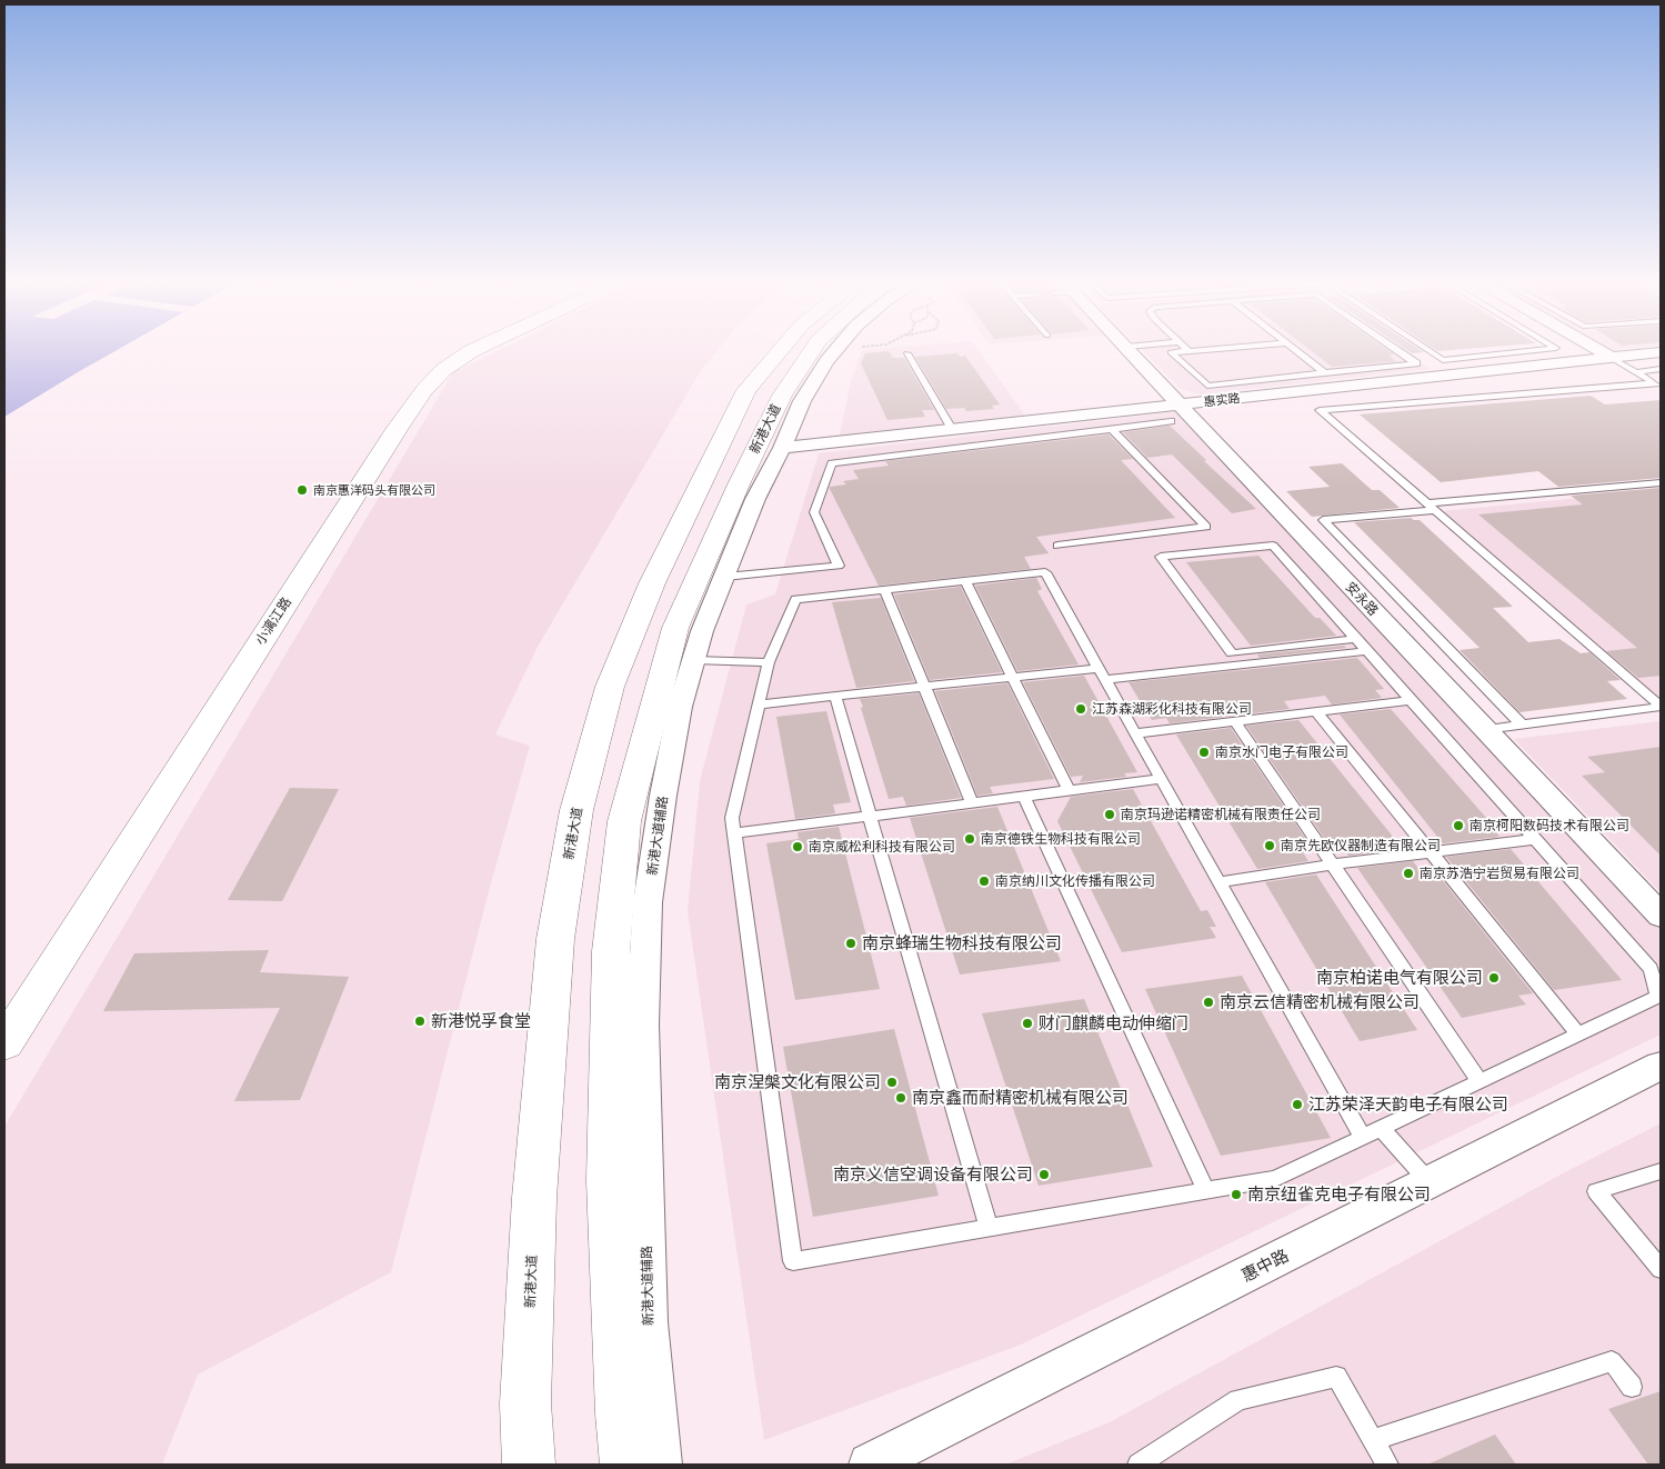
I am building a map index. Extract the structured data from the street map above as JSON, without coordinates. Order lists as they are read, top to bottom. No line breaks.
{"streets":{"main road":["新港大道","小漓江路"],"street":["惠实路","安永路","新港大道辅路","惠中路"]},"crossings":[["惠实路","安永路"],["惠实路","新港大道辅路"]],"places":["南京惠洋码头有限公司","江苏森湖彩化科技有限公司","南京水门电子有限公司","南京玛逊诺精密机械有限责任公司","南京柯阳数码技术有限公司","南京德铁生物科技有限公司","南京先欧仪器制造有限公司","南京威松利科技有限公司","南京苏浩宁岩贸易有限公司","南京纳川文化传播有限公司","南京蜂瑞生物科技有限公司","南京柏诺电气有限公司","南京云信精密机械有限公司","新港悦孚食堂","财门麒麟电动伸缩门","南京涅槃文化有限公司","南京鑫而耐精密机械有限公司","江苏荣泽天韵电子有限公司","南京义信空调设备有限公司","南京纽雀克电子有限公司"]}
